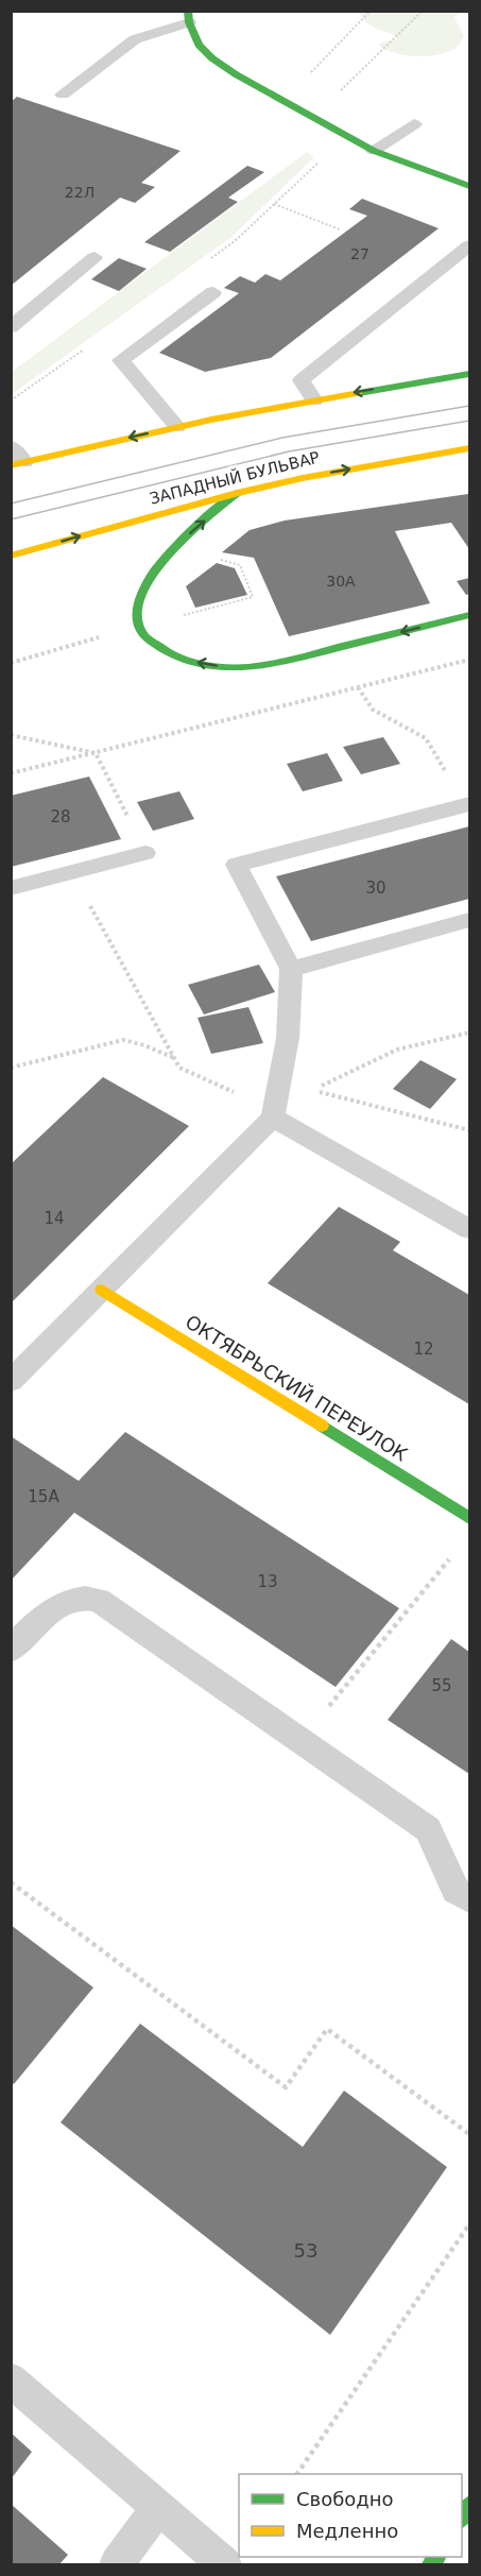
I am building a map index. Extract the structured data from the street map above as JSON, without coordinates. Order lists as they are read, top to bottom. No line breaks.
{"streets":{"street":["ЗАПАДНЫЙ БУЛЬВАР","ОКТЯБРЬСКИЙ ПЕРЕУЛОК"]},"house_numbers":["22Л","27","30А","28","30","14","12","15А","13","55","53"],"legend":["Свободно","Медленно"]}
